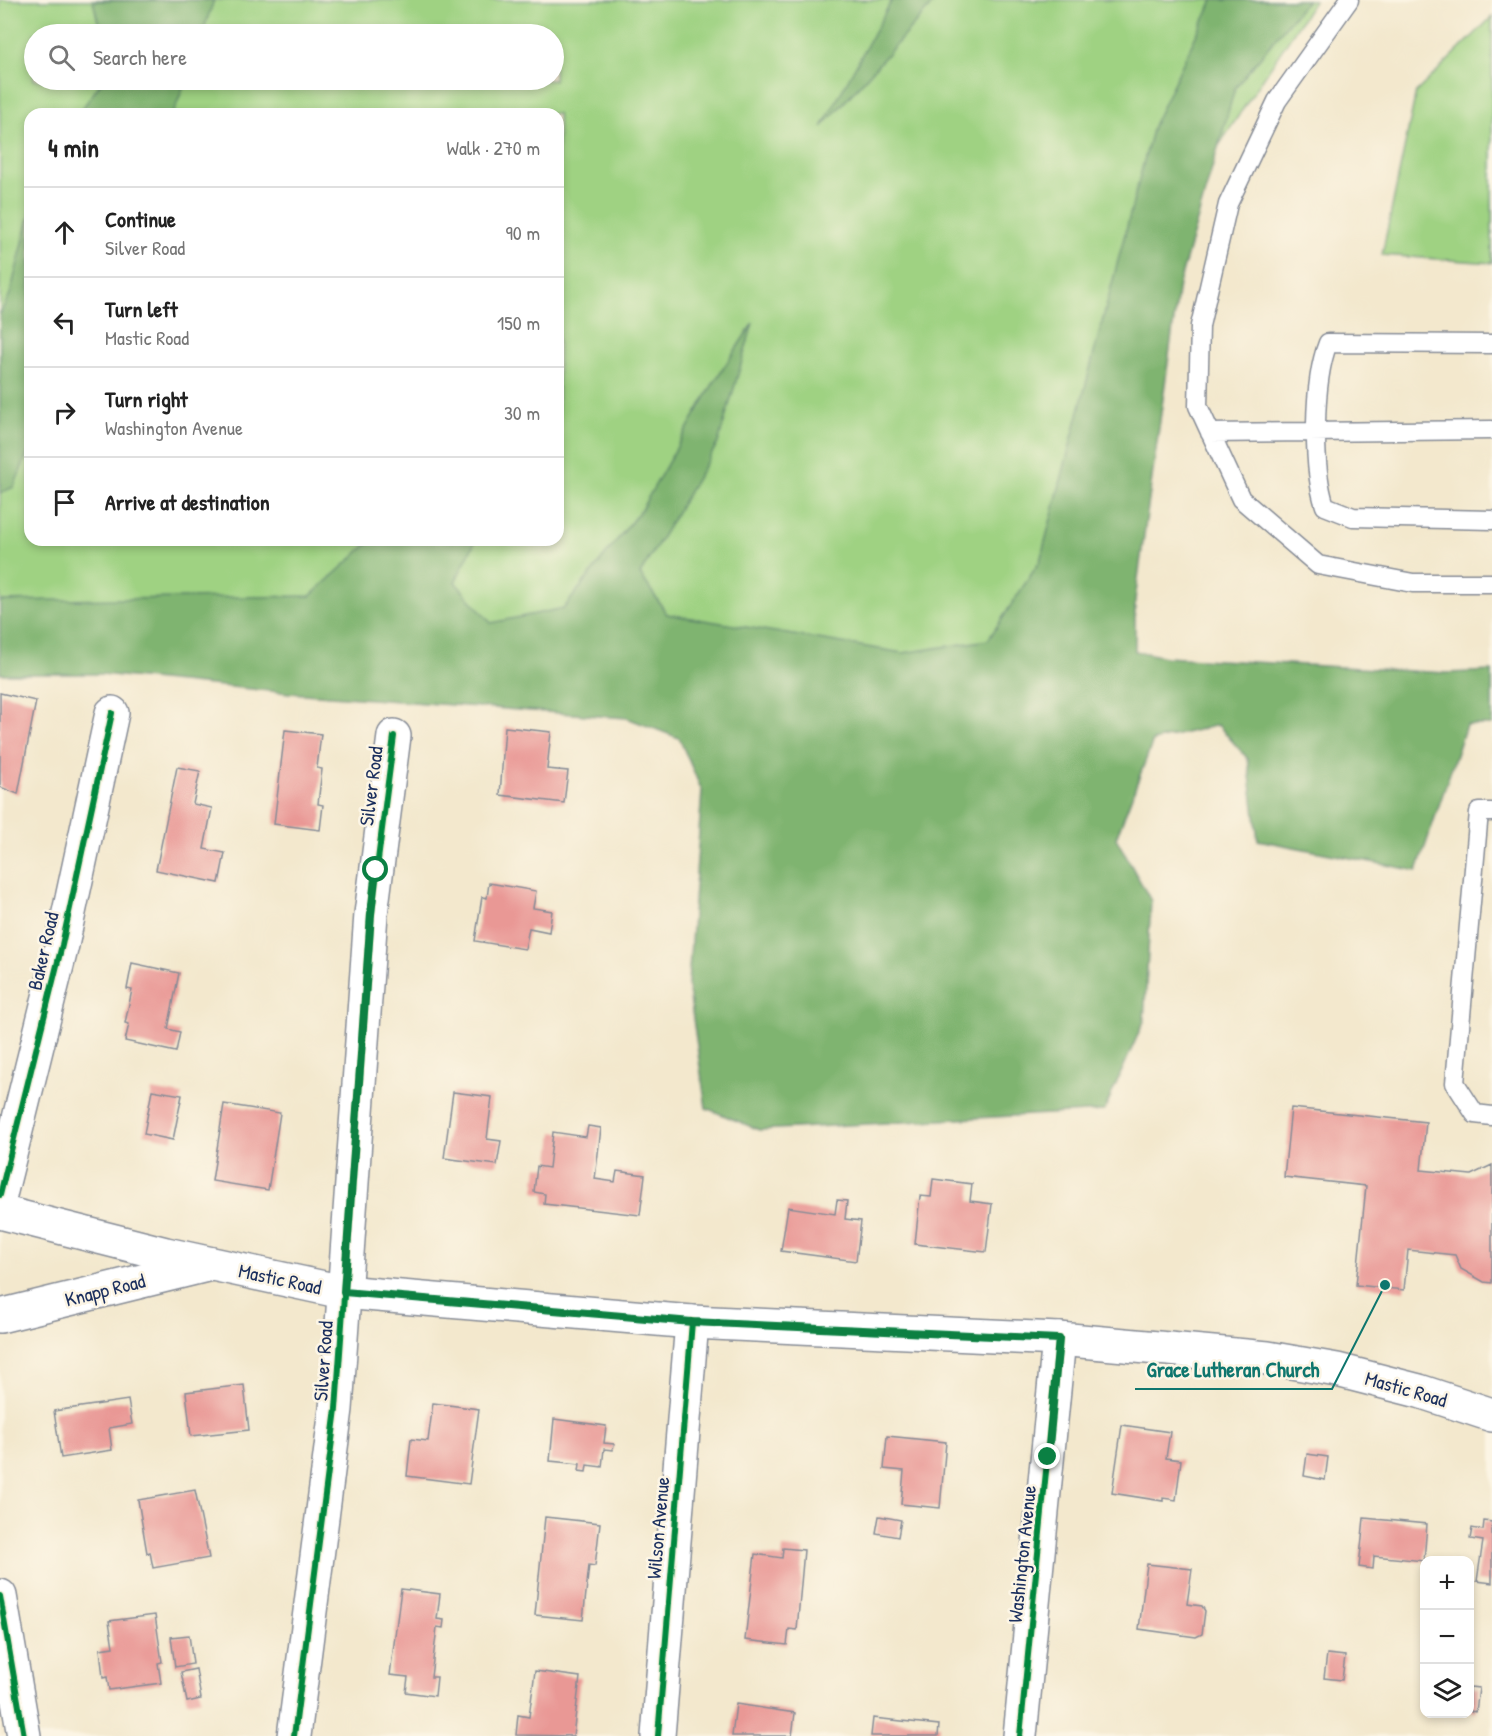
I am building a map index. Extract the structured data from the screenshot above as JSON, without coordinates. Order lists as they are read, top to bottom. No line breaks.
{"streets":{"street":["Silver Road","Baker Road","Mastic Road","Knapp Road","Wilson Avenue","Washington Avenue"]},"crossings":[["Silver Road","Mastic Road"],["Mastic Road","Knapp Road"],["Mastic Road","Wilson Avenue"],["Mastic Road","Washington Avenue"]],"places":["Grace Lutheran Church"],"page":{"search":"Search here","heading":["4 min","Walk · 270 m"],"list":[["Continue","Silver Road","90 m"],["Turn left","Mastic Road","150 m"],["Turn right","Washington Avenue","30 m"],"Arrive at destination"],"map_buttons":["+","−"]}}
